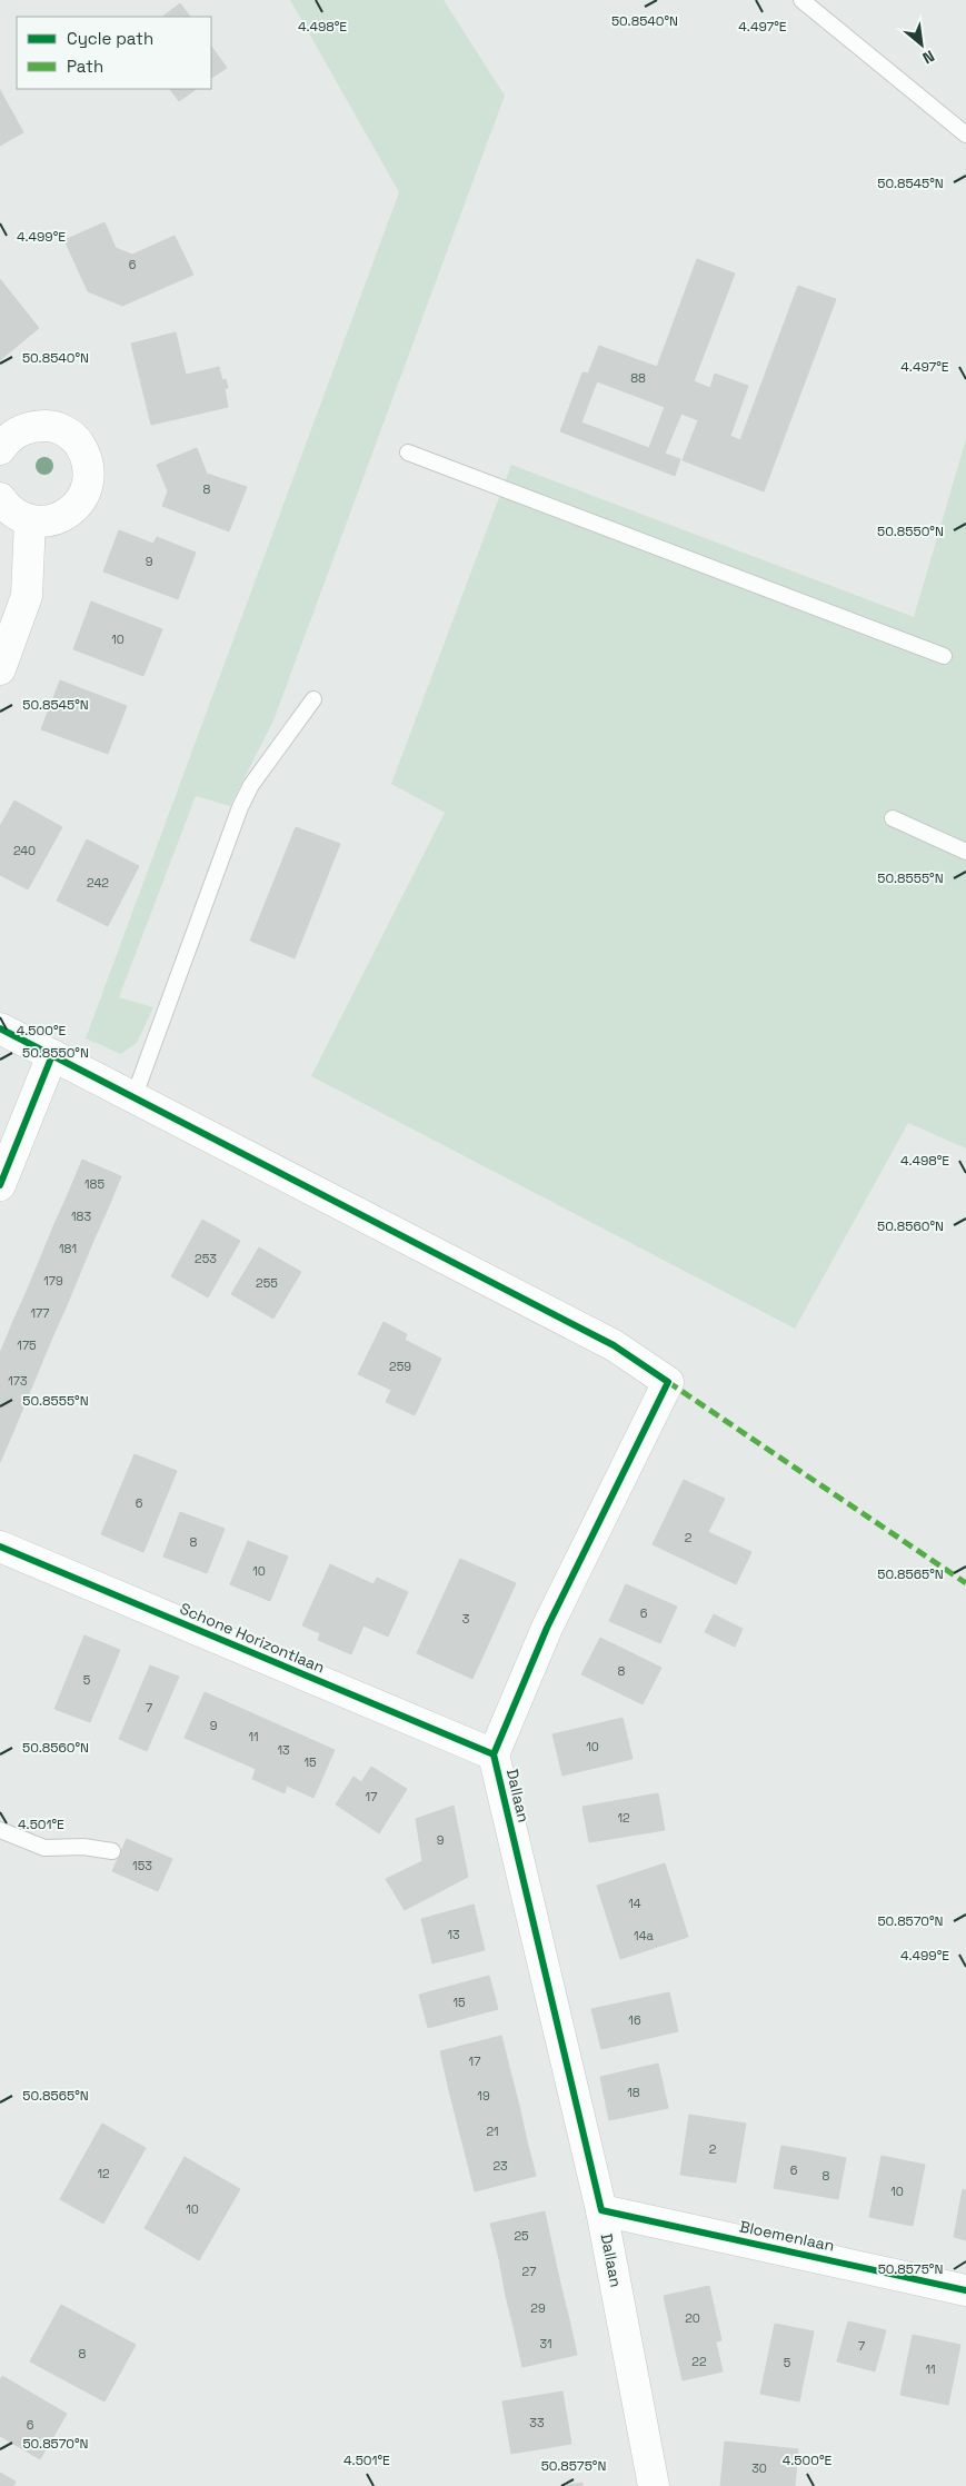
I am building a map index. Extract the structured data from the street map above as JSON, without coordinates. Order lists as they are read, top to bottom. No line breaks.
{"streets":{"street":["Schone Horizontlaan","Dallaan","Bloemenlaan"]},"crossings":[["Schone Horizontlaan","Dallaan"],["Dallaan","Bloemenlaan"]],"house_numbers":["6","88","8","9","10","240","242","185","183","181","253","179","255","177","175","259","173","6","2","8","10","6","3","8","5","7","9","11","10","13","15","17","12","9","153","14","13","14a","15","16","17","18","19","21","2","23","6","12","8","10","10","25","27","29","20","31","7","8","22","5","11","33","6","30"],"legend":["Cycle path","Path"],"north":"bottom right","coordinates":["50.8540°N","4.498°E","4.497°E","50.8545°N","4.499°E","50.8550°N","50.8555°N","4.500°E","50.8560°N","50.8565°N","4.501°E","50.8570°N","50.8575°N"]}
